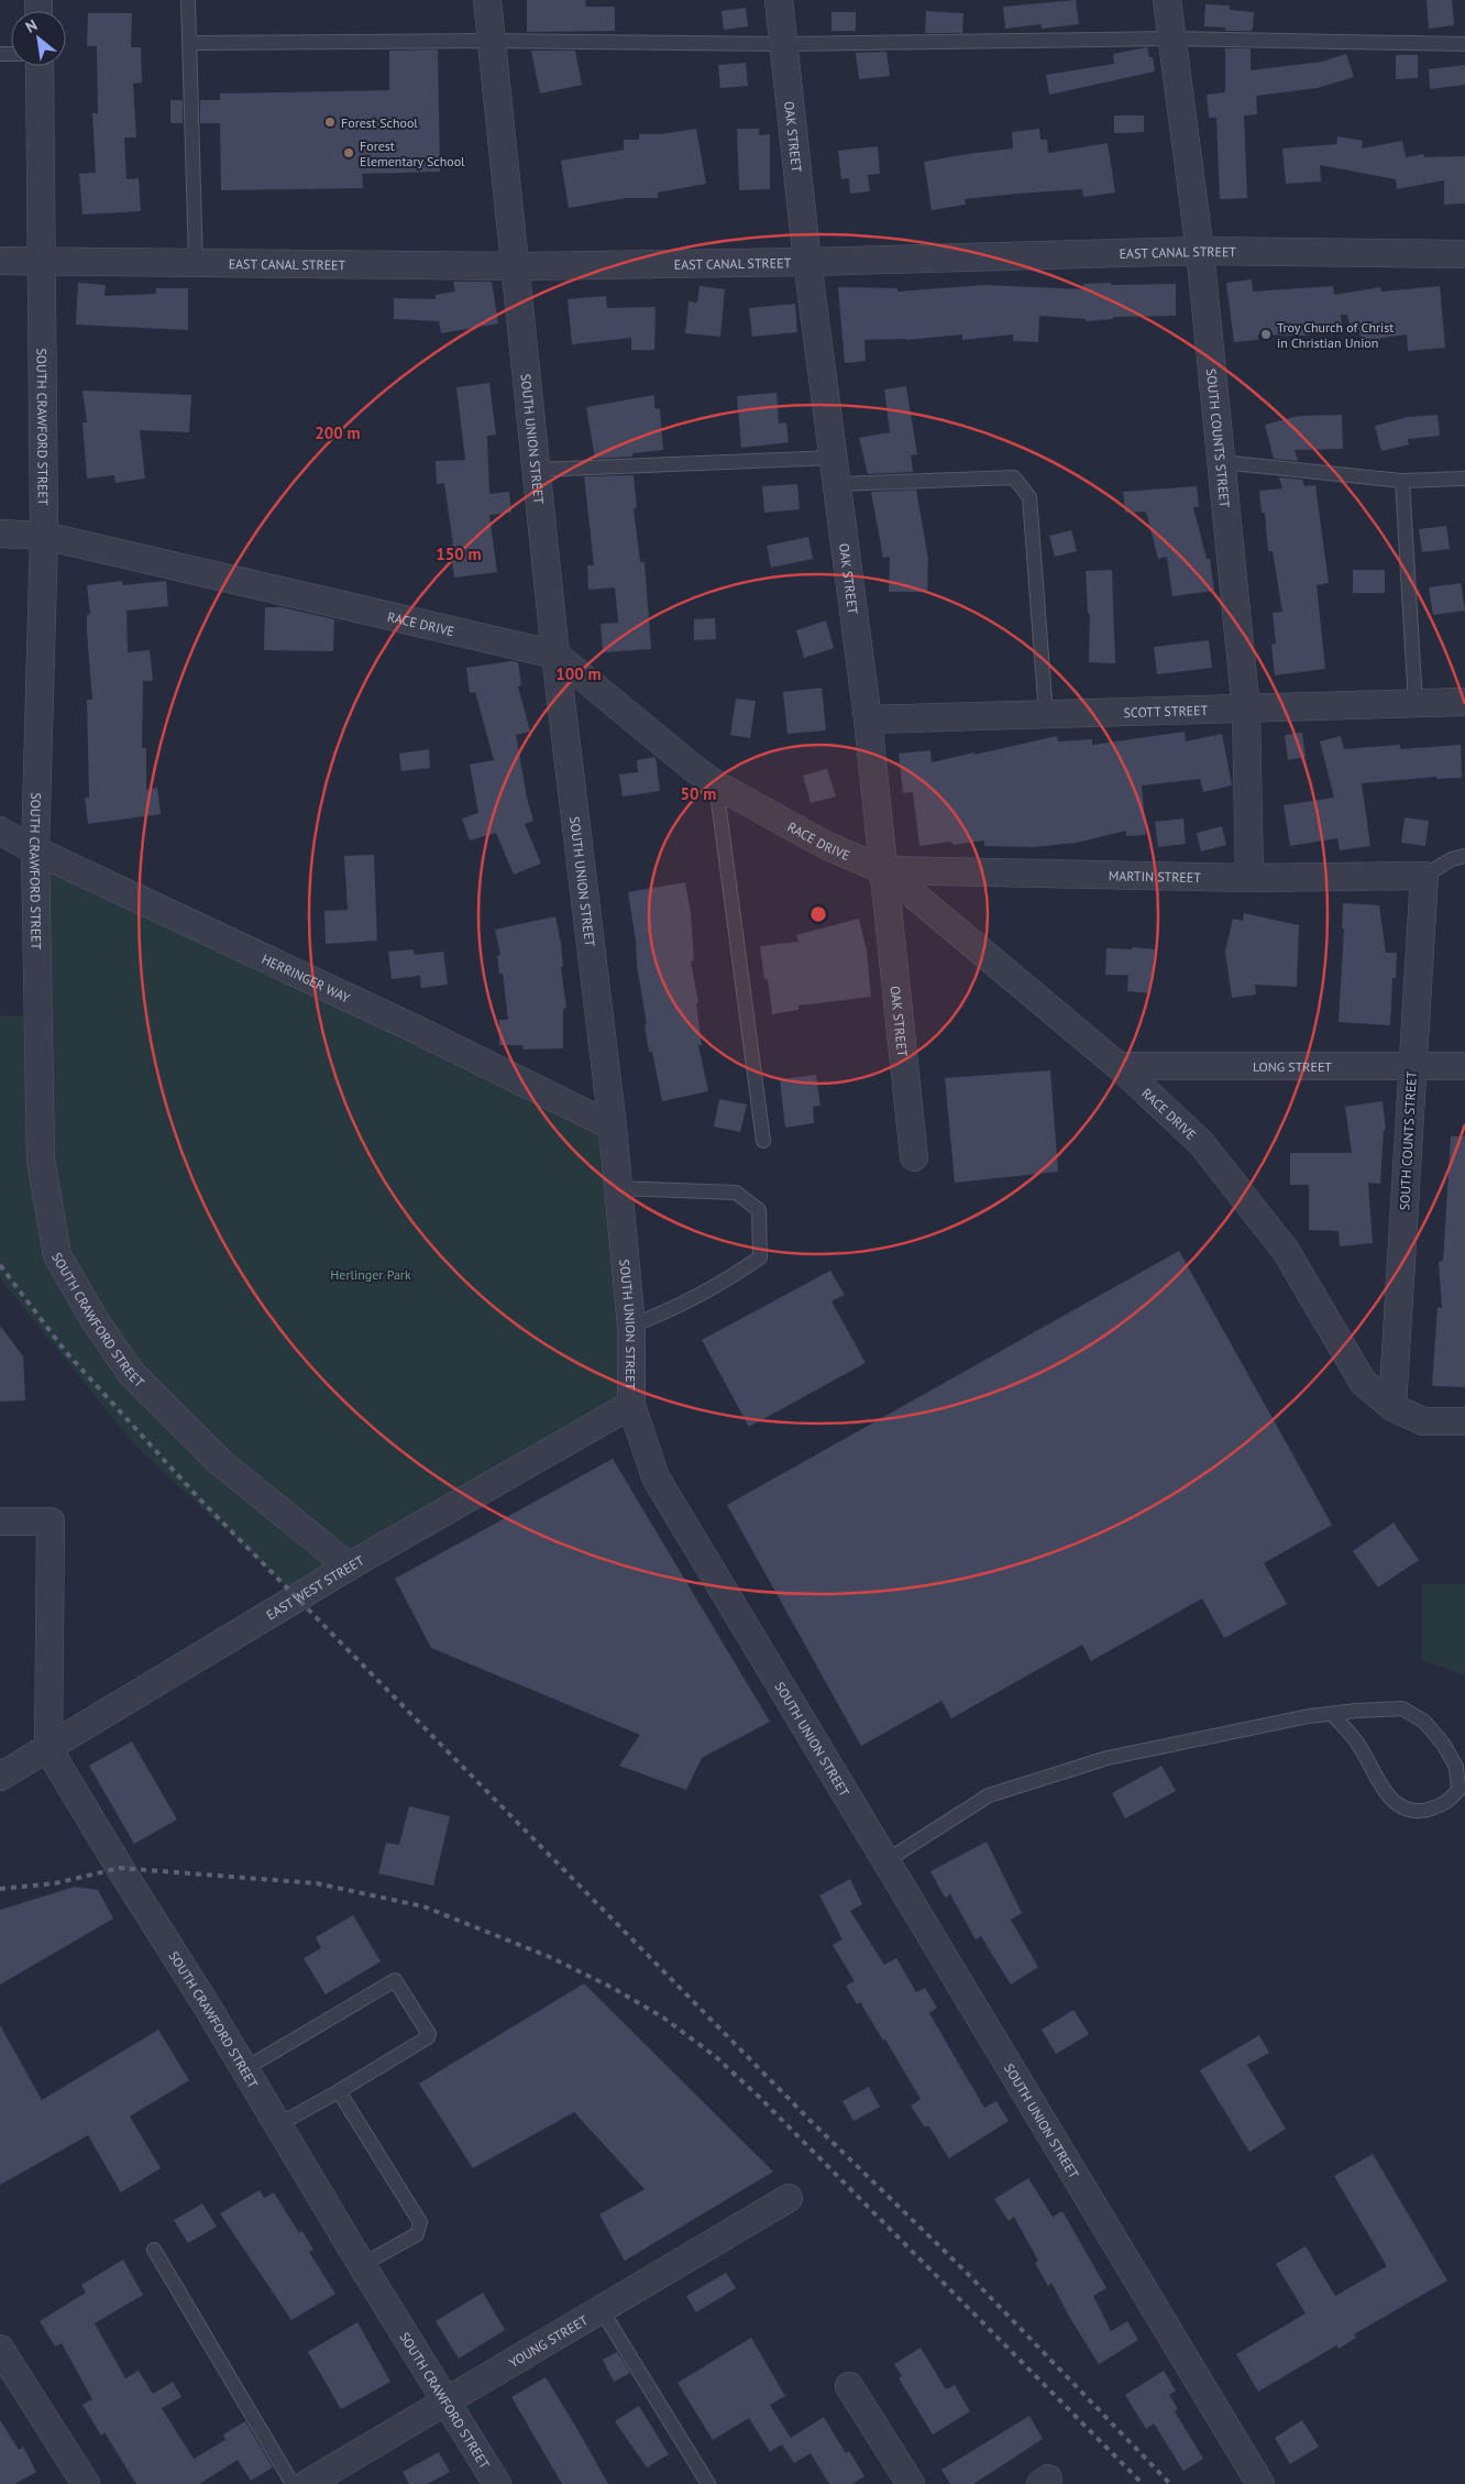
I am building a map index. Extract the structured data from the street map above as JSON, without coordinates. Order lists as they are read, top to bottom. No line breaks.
{"streets":{"street":["OAK STREET","EAST CANAL STREET","SOUTH CRAWFORD STREET","SOUTH COUNTS STREET","SOUTH UNION STREET","RACE DRIVE","SCOTT STREET","MARTIN STREET","HERRINGER WAY","LONG STREET","EAST WEST STREET","YOUNG STREET"]},"crossings":[["OAK STREET","EAST CANAL STREET"],["OAK STREET","RACE DRIVE"],["OAK STREET","SCOTT STREET"],["OAK STREET","MARTIN STREET"],["EAST CANAL STREET","SOUTH CRAWFORD STREET"],["EAST CANAL STREET","SOUTH COUNTS STREET"],["EAST CANAL STREET","SOUTH UNION STREET"],["SOUTH CRAWFORD STREET","RACE DRIVE"],["SOUTH CRAWFORD STREET","HERRINGER WAY"],["SOUTH CRAWFORD STREET","EAST WEST STREET"],["SOUTH CRAWFORD STREET","YOUNG STREET"],["SOUTH COUNTS STREET","RACE DRIVE"],["SOUTH COUNTS STREET","SCOTT STREET"],["SOUTH COUNTS STREET","MARTIN STREET"],["SOUTH COUNTS STREET","LONG STREET"],["SOUTH UNION STREET","RACE DRIVE"],["SOUTH UNION STREET","HERRINGER WAY"],["SOUTH UNION STREET","EAST WEST STREET"],["RACE DRIVE","MARTIN STREET"],["RACE DRIVE","LONG STREET"]],"parks":["Herlinger Park"],"places":["Forest School","Forest Elementary School","Troy Church of Christ in Christian Union"],"north":"top left","rings":["200 m","150 m","100 m","50 m"]}
